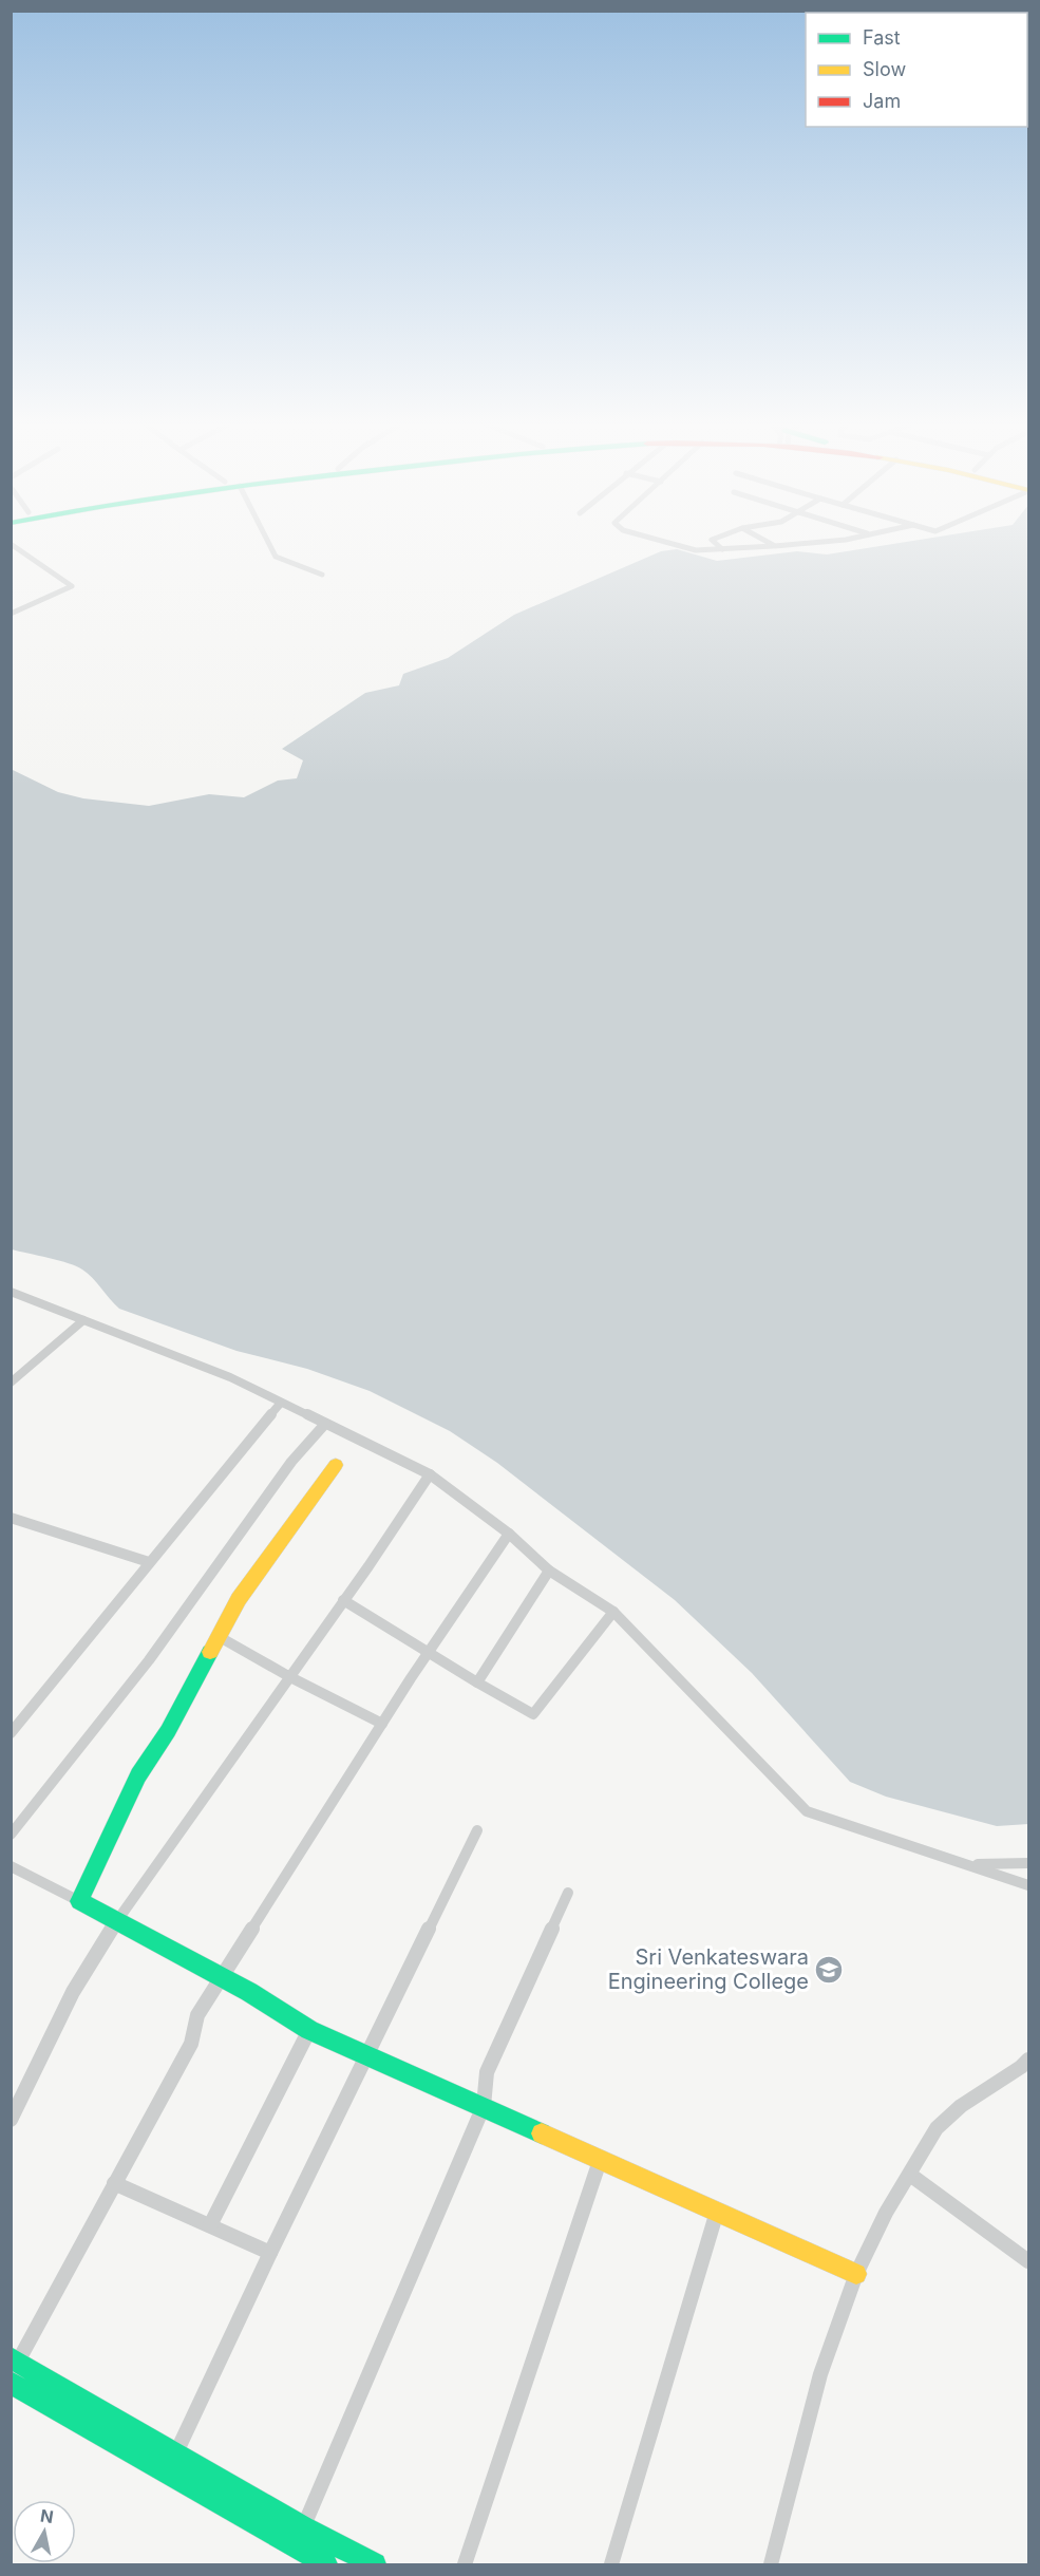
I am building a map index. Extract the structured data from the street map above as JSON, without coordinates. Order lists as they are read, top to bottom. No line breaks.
{"places":{"school or university":["Sri Venkateswara Engineering College"]},"legend":["Fast","Slow","Jam"],"north":"top"}
